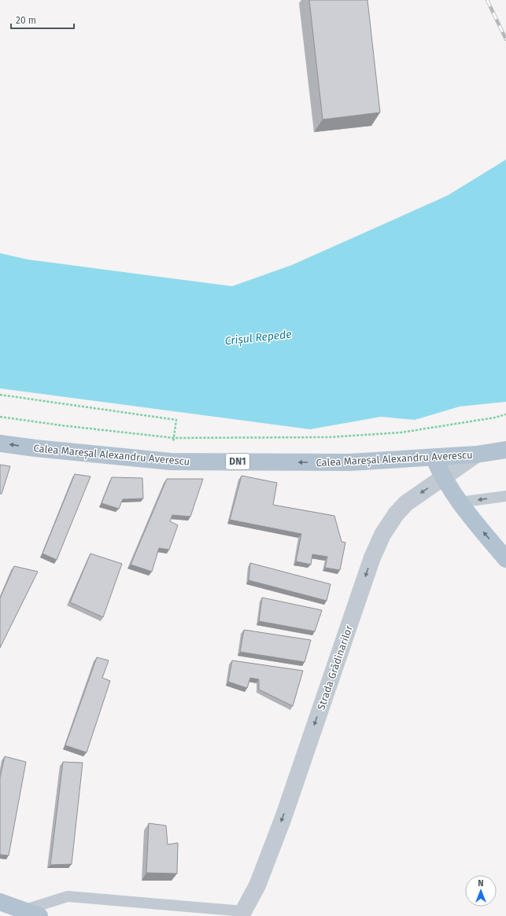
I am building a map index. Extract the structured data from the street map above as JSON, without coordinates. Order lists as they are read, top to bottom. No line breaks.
{"streets":{"main road":["Calea Mareșal Alexandru Averescu","DN1"],"street":["Strada Grădinarilor"]},"crossings":[["Calea Mareșal Alexandru Averescu","Strada Grădinarilor"]],"one_way":["Calea Mareșal Alexandru Averescu","Strada Grădinarilor"],"water":["Crișul Repede"],"scale_bar":"20 m","north":"top"}
